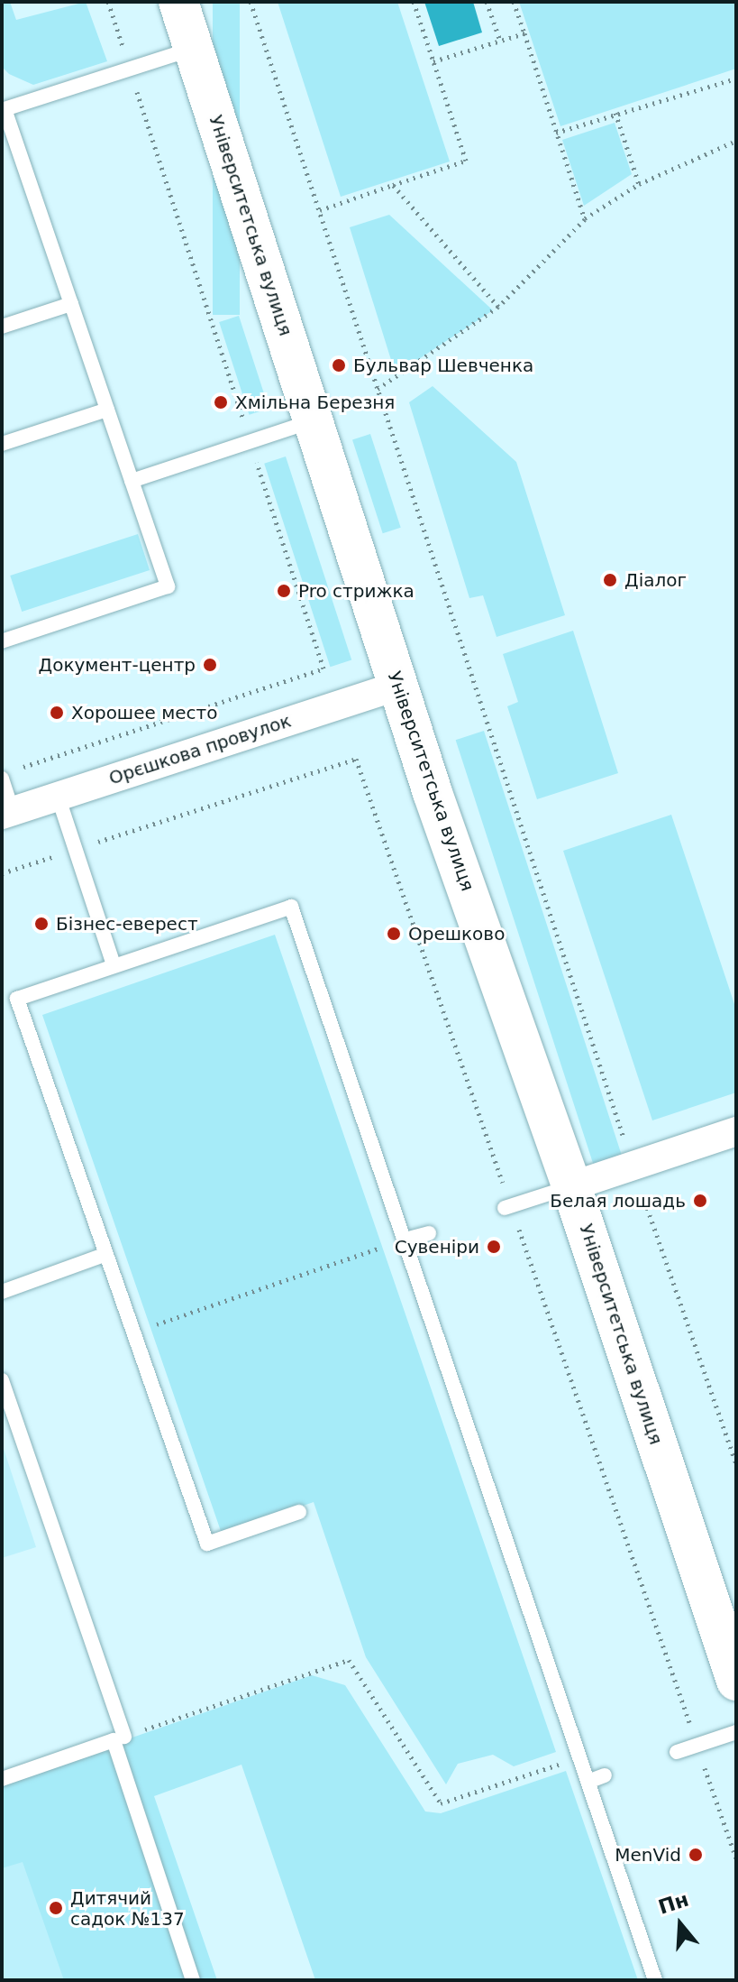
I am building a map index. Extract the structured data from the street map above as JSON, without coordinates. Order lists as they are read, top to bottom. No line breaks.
{"streets":{"main road":["Університетська вулиця"],"street":["Орєшкова провулок"]},"crossings":[["Університетська вулиця","Орєшкова провулок"]],"places":["Бульвар Шевченка","Хмільна Березня","Діалог","Pro стрижка","Документ-центр","Хорошее место","Бізнес-еверест","Орешково","Белая лошадь","Сувеніри","MenVid","Дитячий садок №137"],"north":"top"}
